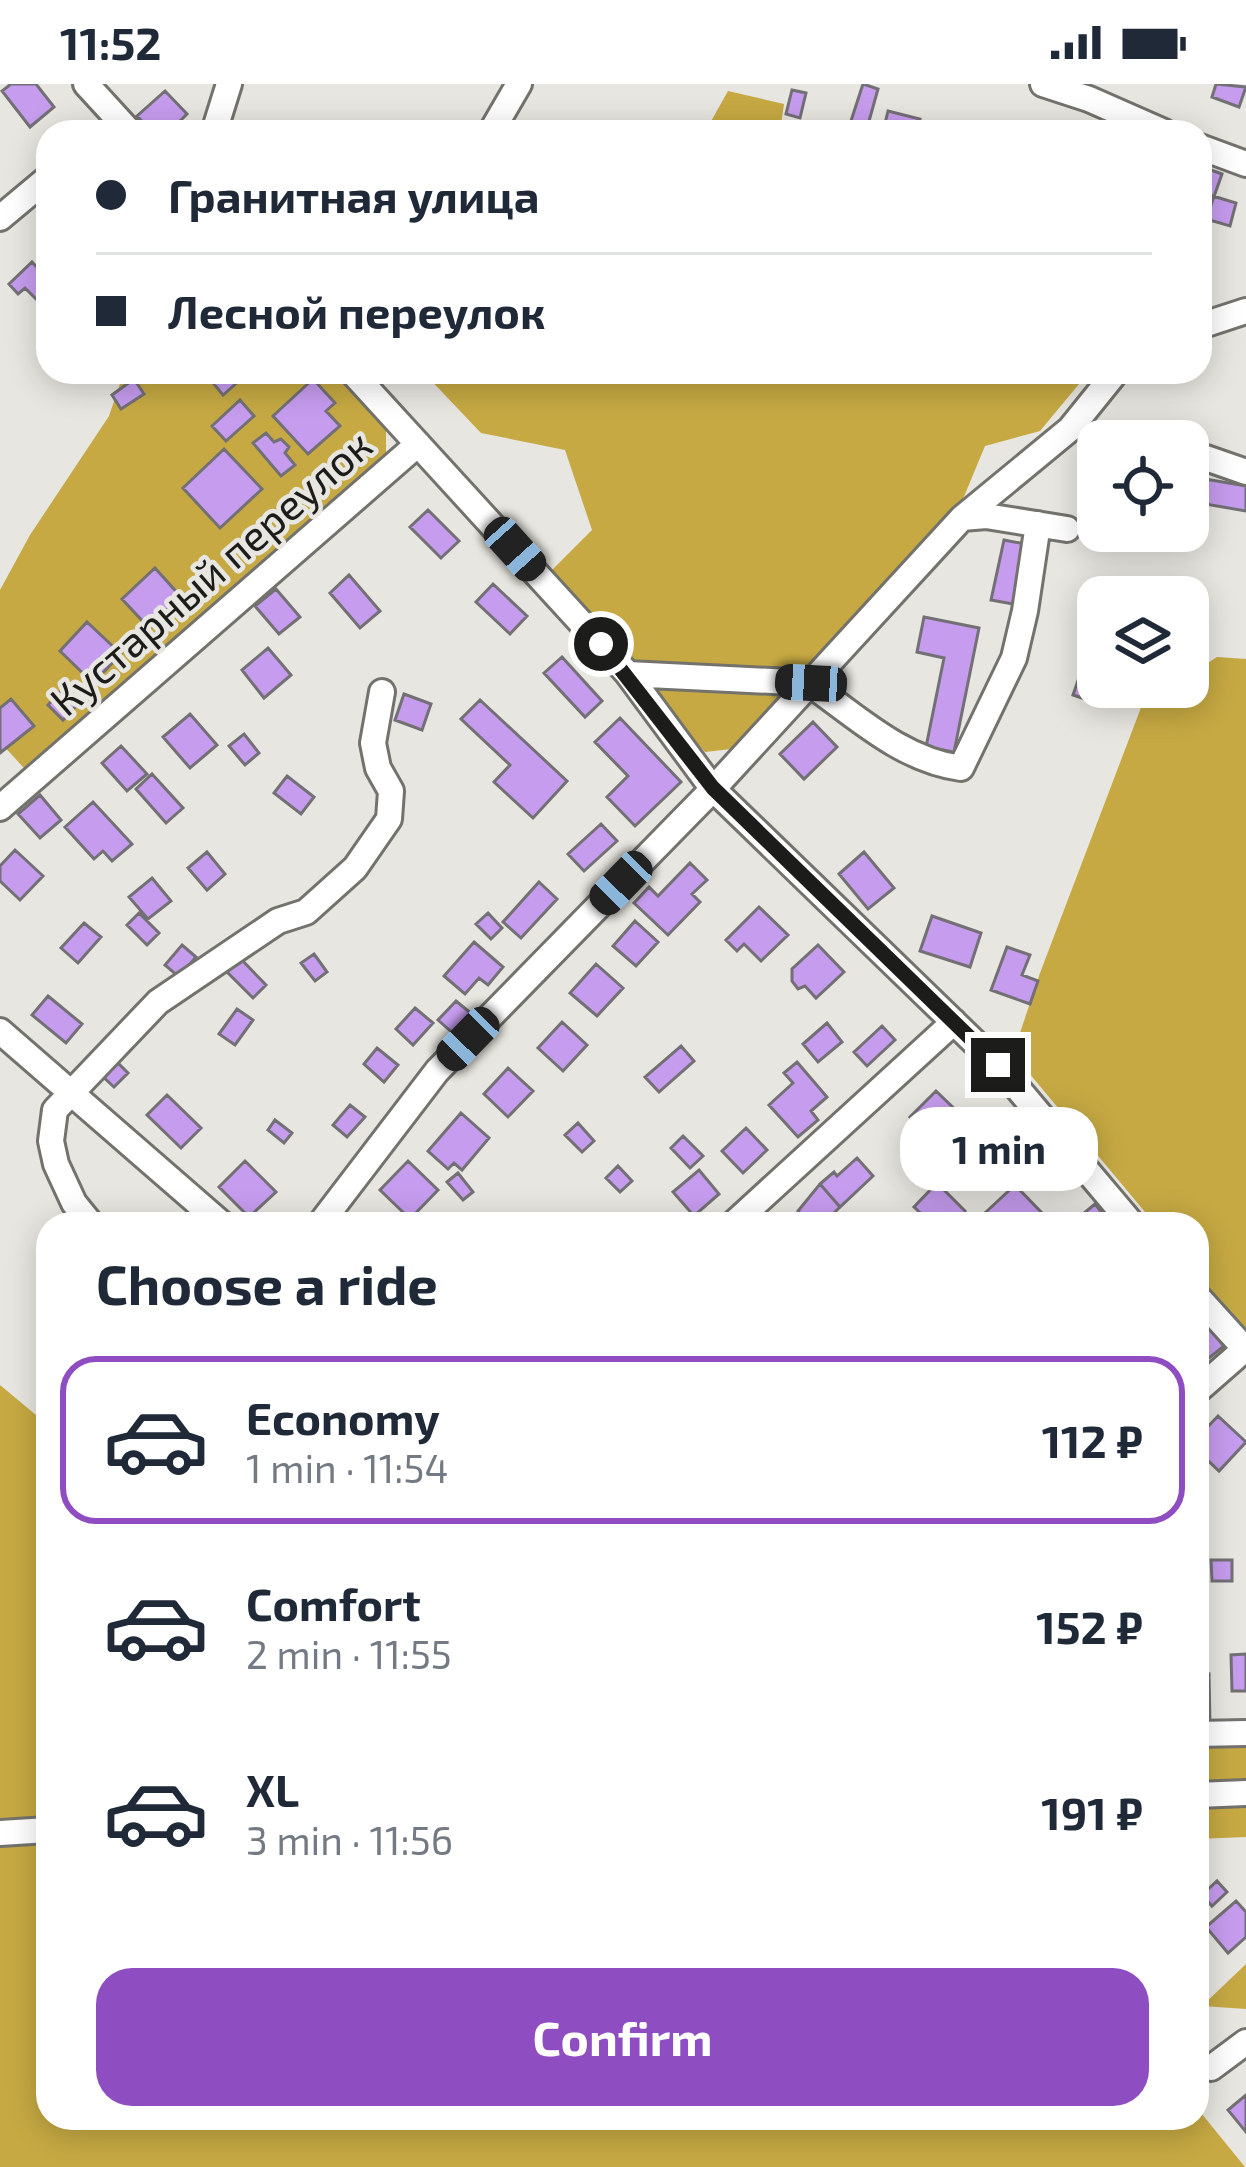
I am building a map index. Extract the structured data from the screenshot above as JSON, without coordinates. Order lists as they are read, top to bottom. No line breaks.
{"streets":{"street":["Кустарный переулок"]},"page":{"status":"11:52","banner":["Гранитная улица","Лесной переулок"],"bubble":"1 min","heading":"Choose a ride","list":[{"name":"Economy","note":"1 min · 11:54","value":"112 ₽"},{"name":"Comfort","note":"2 min · 11:55","value":"152 ₽"},{"name":"XL","note":"3 min · 11:56","value":"191 ₽"}],"buttons":"Confirm"}}
